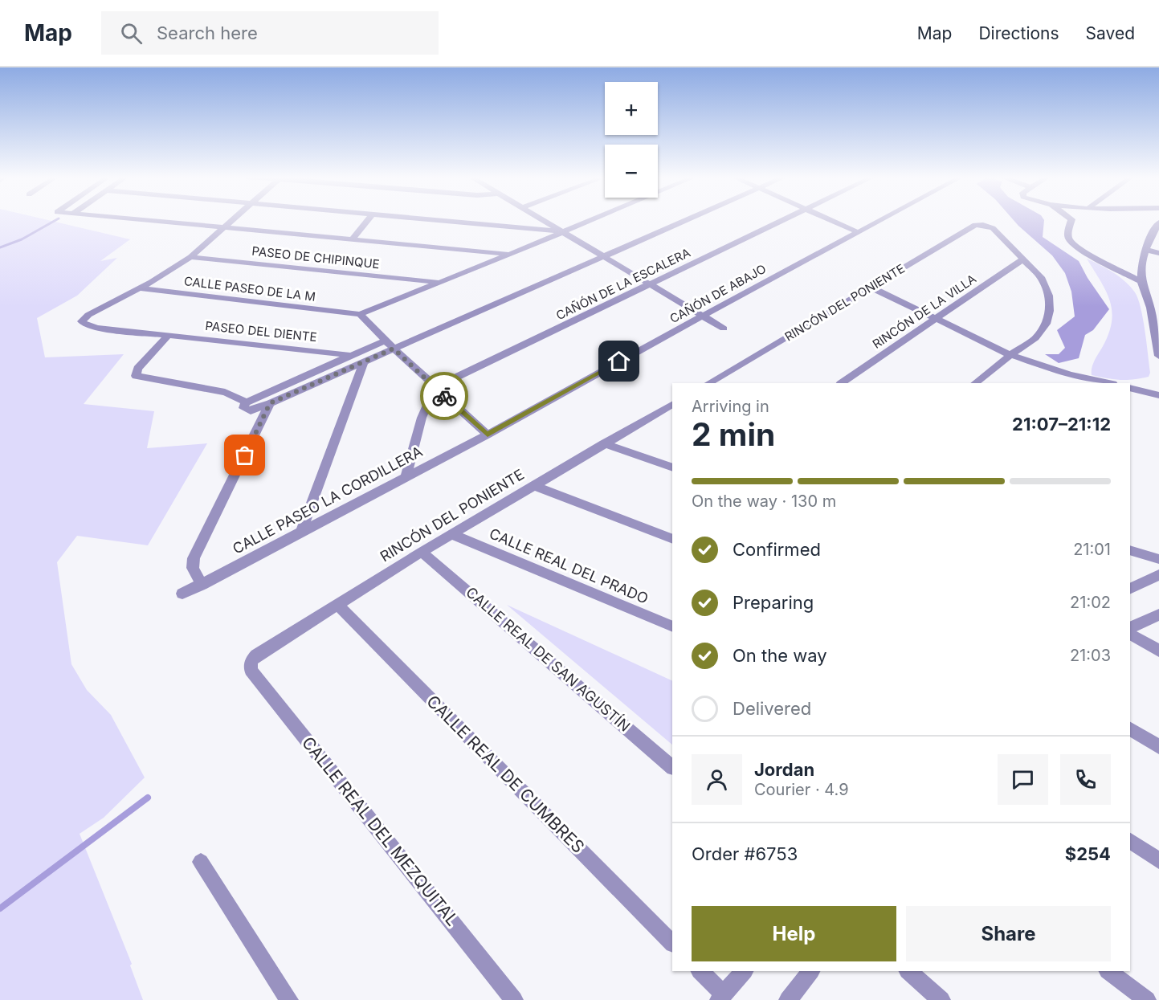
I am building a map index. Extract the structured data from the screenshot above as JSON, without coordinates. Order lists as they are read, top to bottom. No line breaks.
{"streets":{"street":["PASEO DE CHIPINQUE","CAÑÓN DE LA ESCALERA","CALLE PASEO DE LA M","CAÑÓN DE ABAJO","RINCÓN DEL PONIENTE","RINCÓN DE LA VILLA","PASEO DEL DIENTE","CALLE PASEO LA CORDILLERA","CALLE REAL DEL PRADO","CALLE REAL DE SAN AGUSTÍN","CALLE REAL DE CUMBRES","CALLE REAL DEL MEZQUITAL"]},"crossings":[["CALLE PASEO DE LA M","PASEO DEL DIENTE"],["CAÑÓN DE ABAJO","CALLE PASEO LA CORDILLERA"],["RINCÓN DEL PONIENTE","RINCÓN DE LA VILLA"],["RINCÓN DEL PONIENTE","CALLE REAL DEL PRADO"],["RINCÓN DEL PONIENTE","CALLE REAL DE SAN AGUSTÍN"],["RINCÓN DEL PONIENTE","CALLE REAL DE CUMBRES"],["RINCÓN DEL PONIENTE","CALLE REAL DEL MEZQUITAL"]],"page":{"header":"Map","search":"Search here","nav":["Map","Directions","Saved"],"map_buttons":["+","−"],"heading":["2 min","Arriving in","21:07–21:12"],"panel":["Jordan","Courier · 4.9","Order #6753","$254"],"bar":"On the way · 130 m","list":[["Confirmed","21:01"],["Preparing","21:02"],["On the way","21:03"],"Delivered"],"buttons":["Help","Share"]}}
